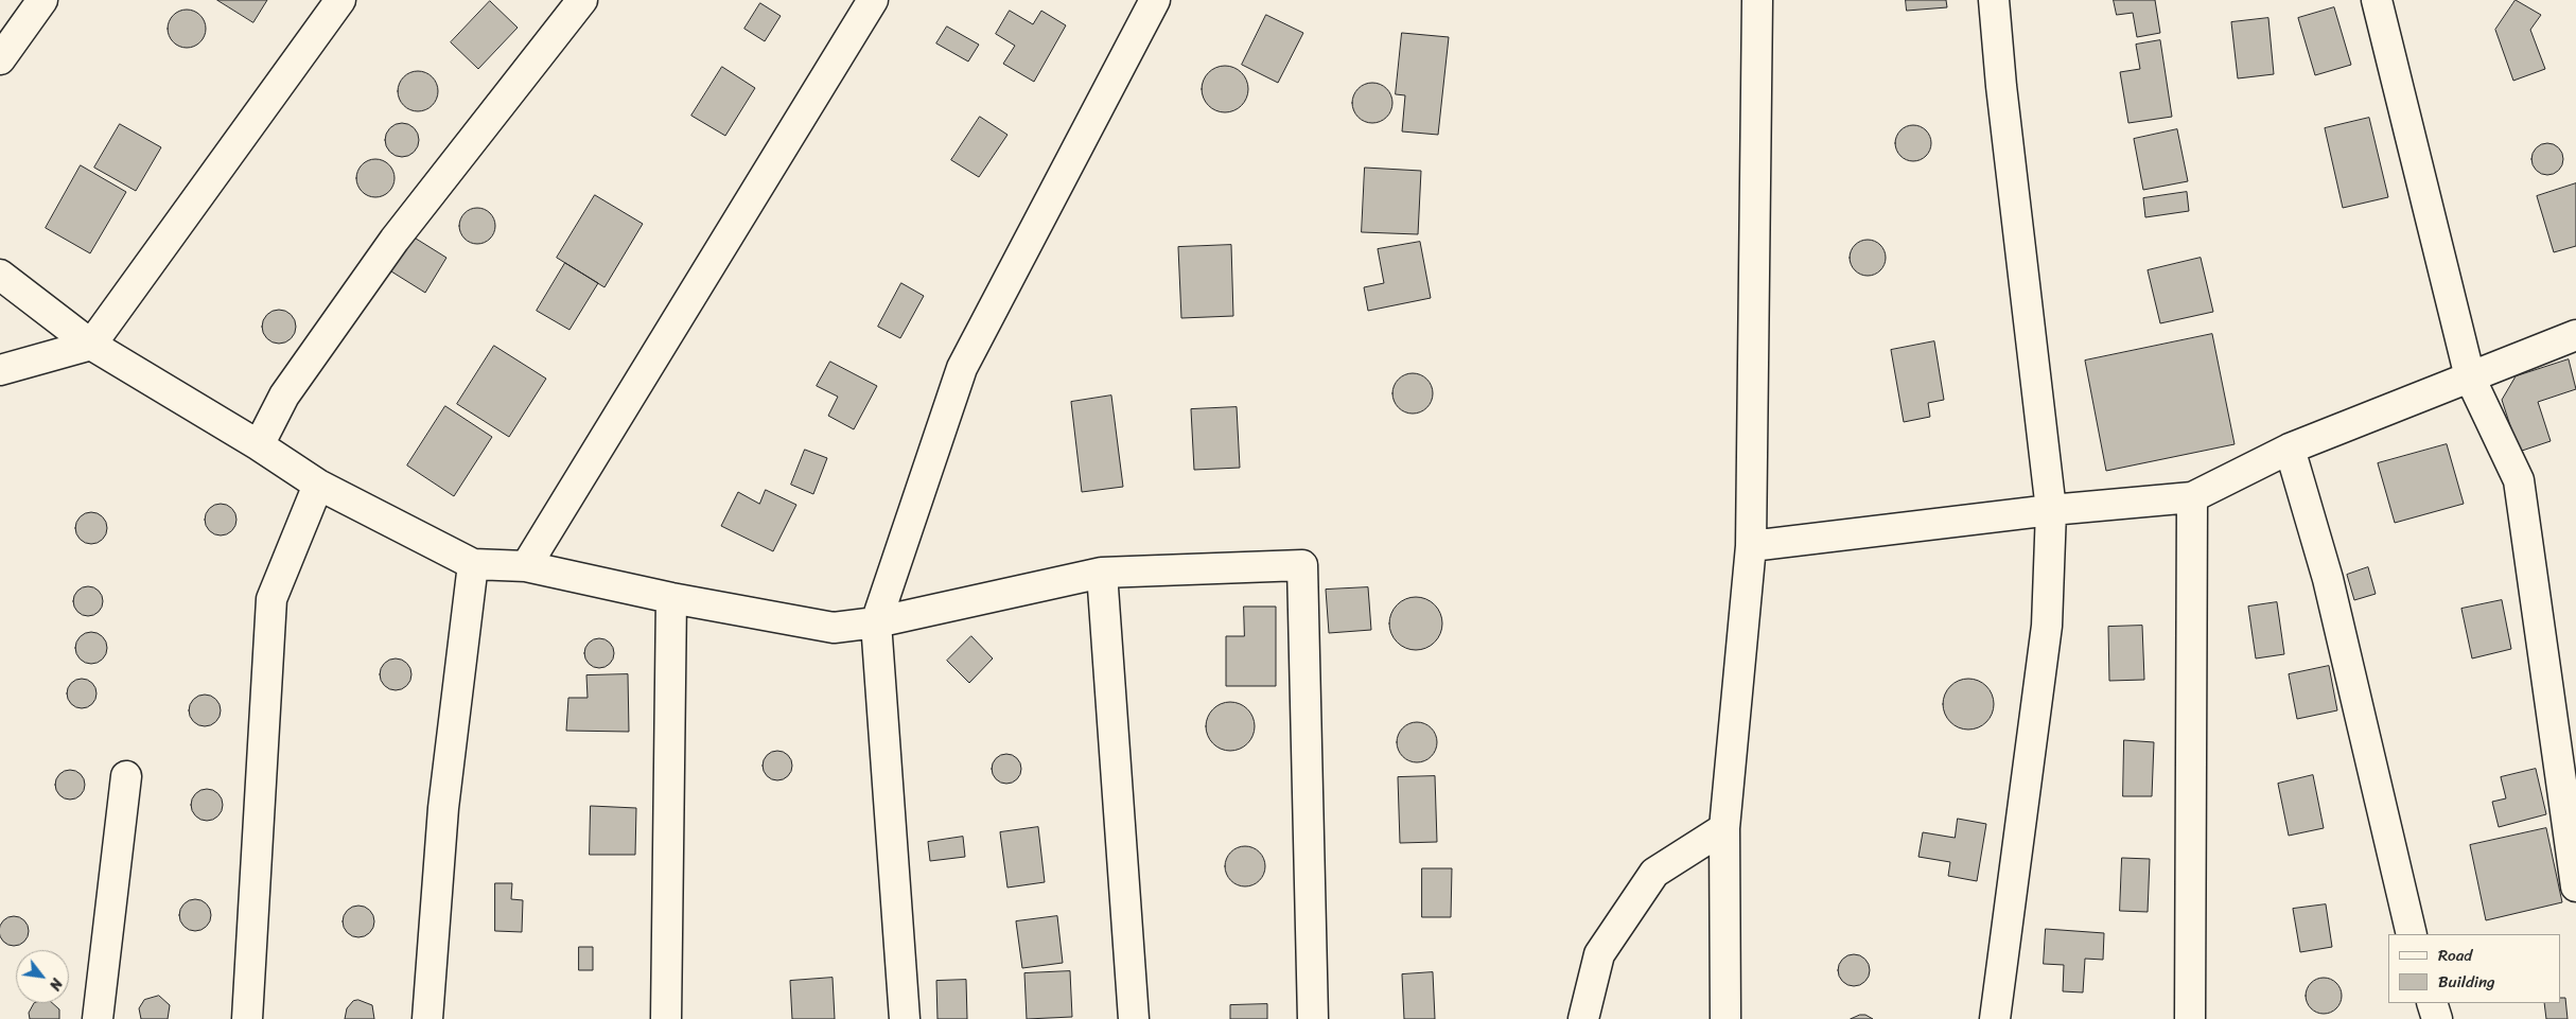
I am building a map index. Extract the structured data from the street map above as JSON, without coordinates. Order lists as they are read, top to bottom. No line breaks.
{"legend":["Road","Building"],"north":"bottom right"}
